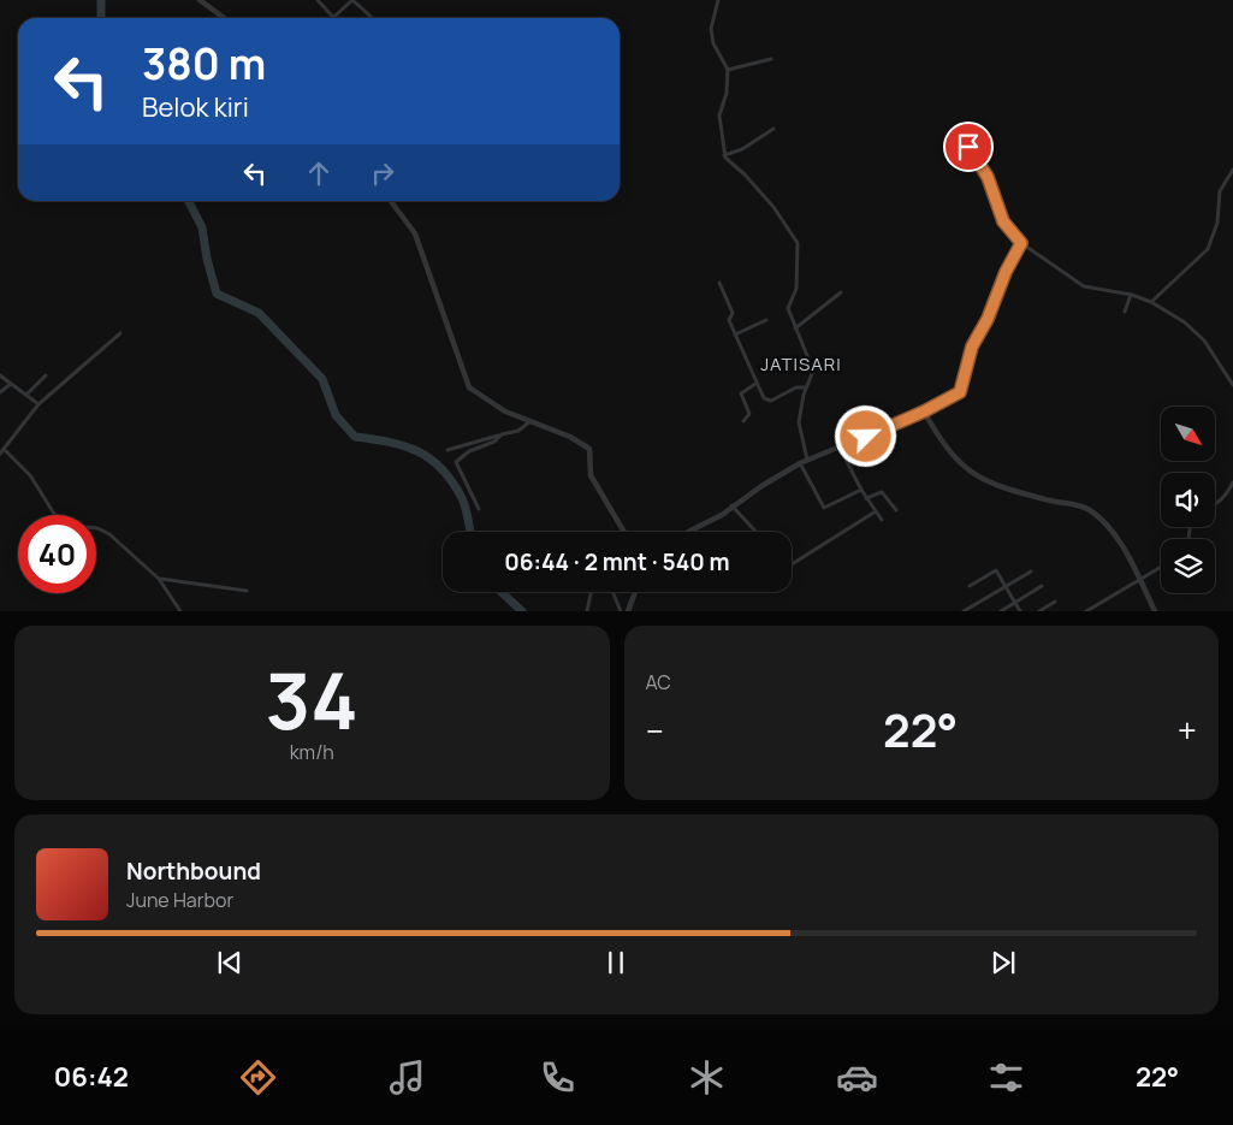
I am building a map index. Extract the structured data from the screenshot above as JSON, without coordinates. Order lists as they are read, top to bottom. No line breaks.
{"districts":["JATISARI"],"north":"bottom right","page":{"turn":["380 m","Belok kiri"],"limit":"40","trip":"06:44 · 2 mnt · 540 m","tile":[["34","km/h"],"AC"],"heat":["−","22°","+"],"song":["Northbound","June Harbor"],"tabs":["06:42","22°"]}}
